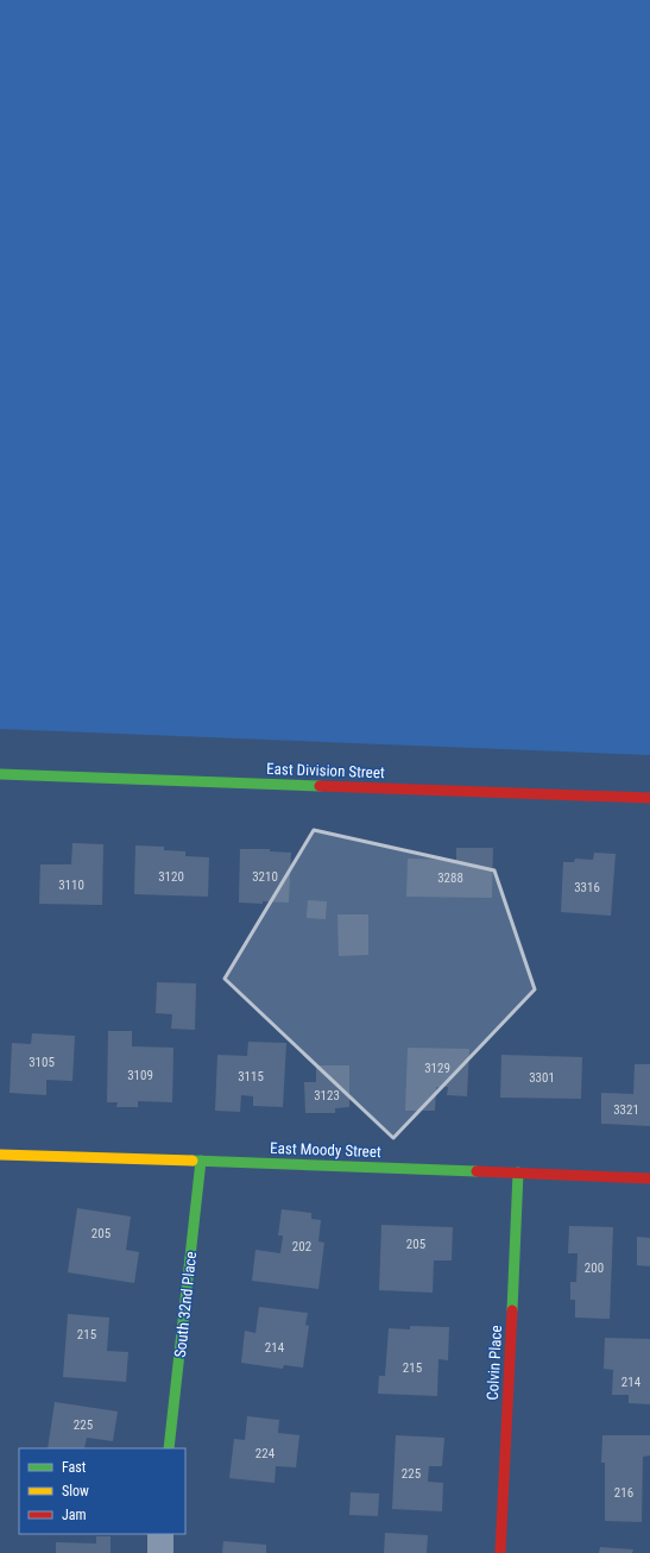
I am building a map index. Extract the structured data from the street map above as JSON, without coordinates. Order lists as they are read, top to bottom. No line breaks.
{"streets":{"street":["East Division Street","East Moody Street","South 32nd Place","Colvin Place"]},"crossings":[["East Moody Street","South 32nd Place"],["East Moody Street","Colvin Place"]],"house_numbers":["3120","3210","3288","3110","3316","3105","3129","3109","3115","3301","3123","3321","205","205","202","200","215","214","215","214","225","224","225","216"],"legend":["Fast","Slow","Jam"]}
